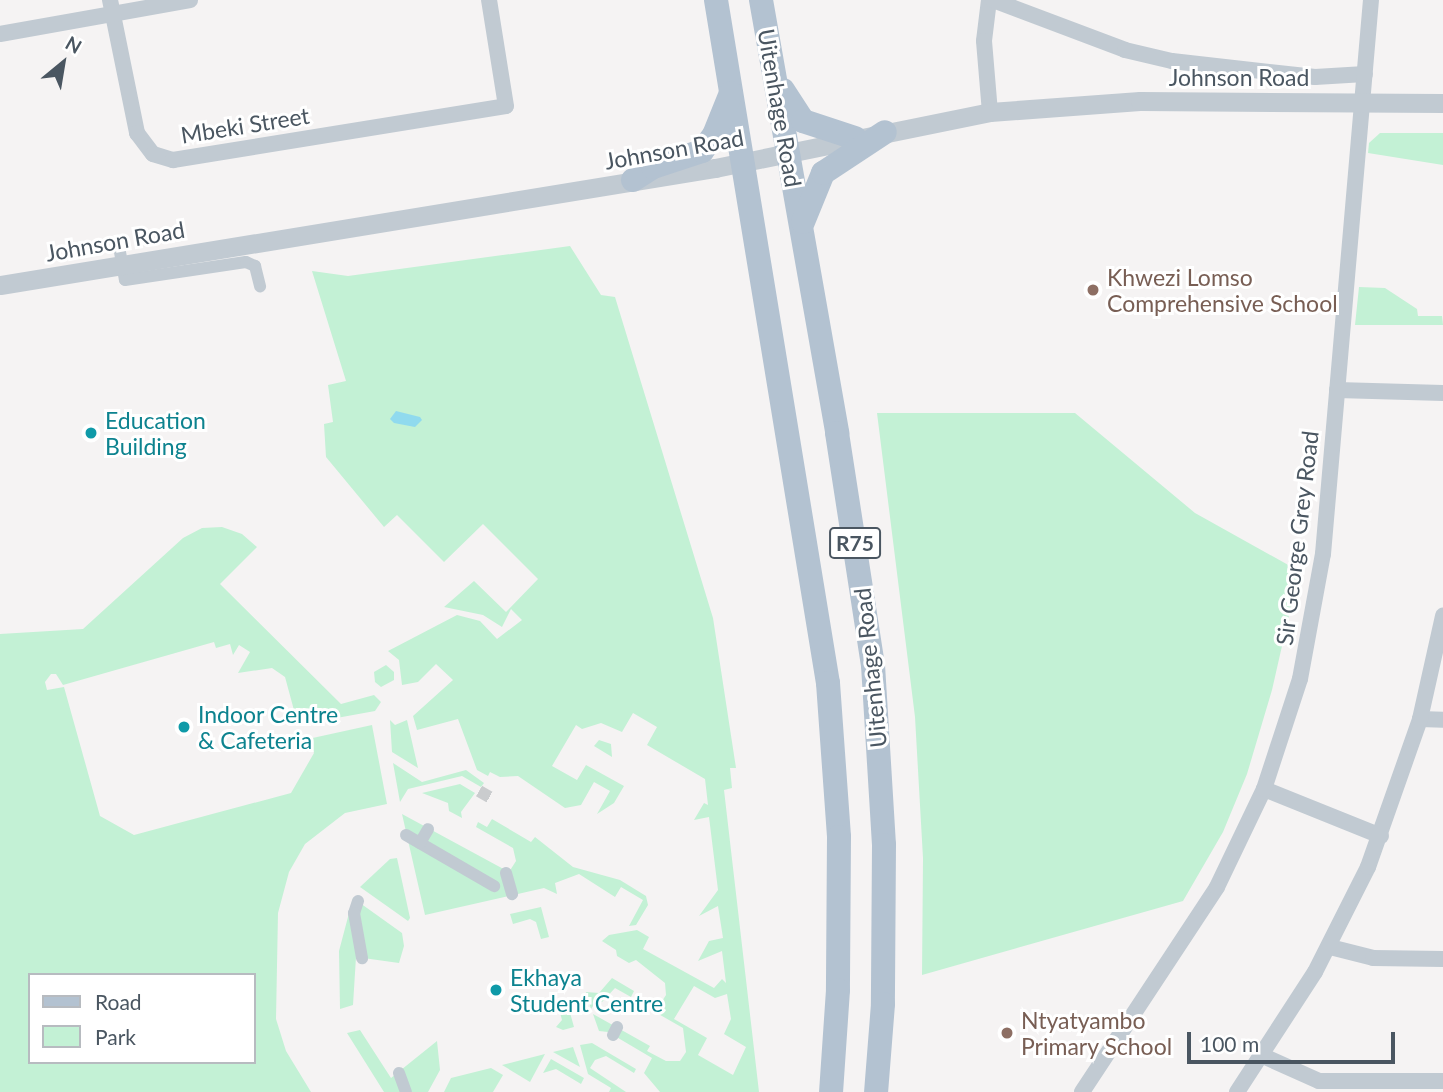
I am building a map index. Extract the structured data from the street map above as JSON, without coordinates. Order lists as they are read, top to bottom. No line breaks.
{"streets":{"main road":["Uitenhage Road","R75"],"street":["Johnson Road","Mbeki Street","Sir George Grey Road"]},"crossings":[["Johnson Road","Uitenhage Road"],["Johnson Road","Sir George Grey Road"]],"places":["Khwezi Lomso Comprehensive School","Education Building","Indoor Centre & Cafeteria","Ekhaya Student Centre","Ntyatyambo Primary School"],"legend":["Road","Park"],"scale_bar":"100 m","north":"top right"}
